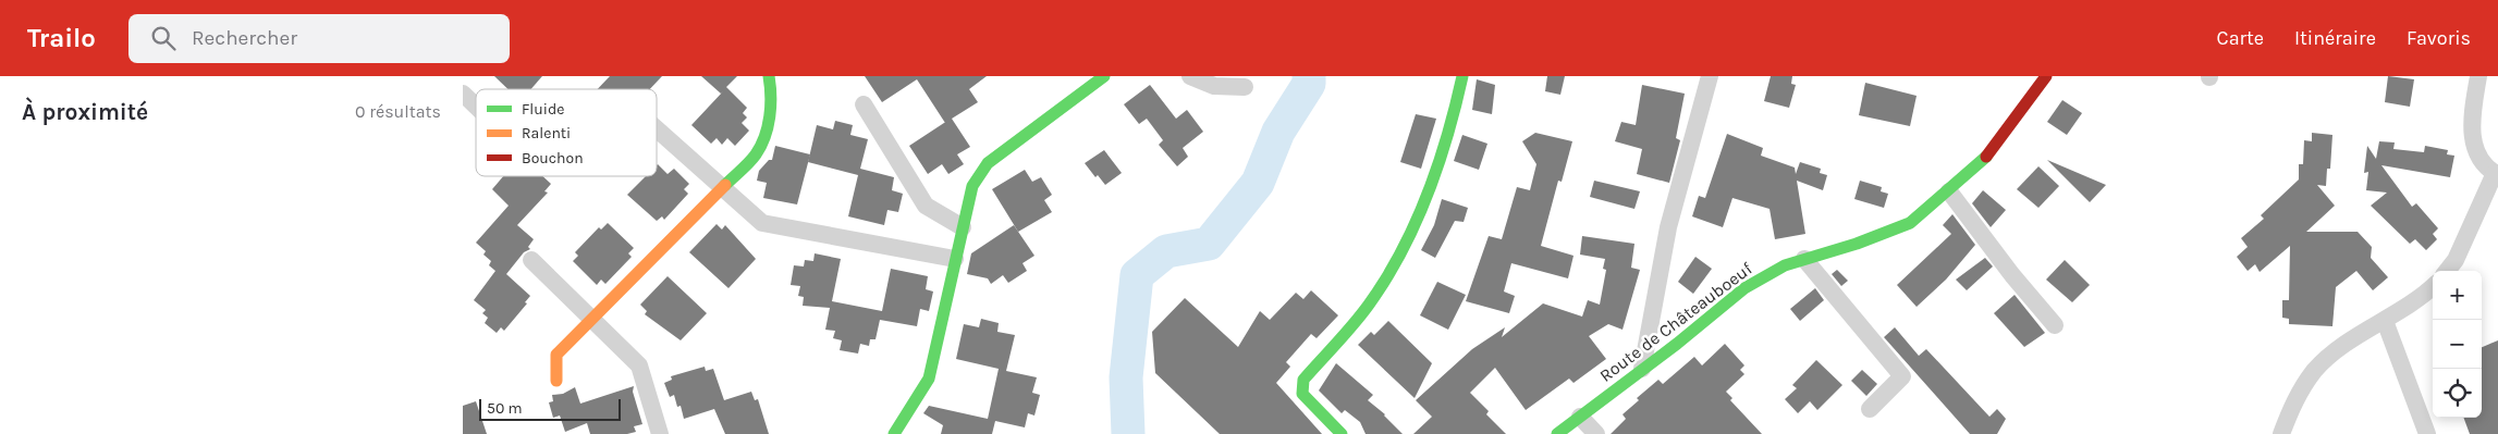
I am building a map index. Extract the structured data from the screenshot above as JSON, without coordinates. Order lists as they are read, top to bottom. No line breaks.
{"streets":{"street":["Route de Châteauboeuf"]},"legend":["Fluide","Ralenti","Bouchon"],"scale_bar":"50 m","page":{"header":"Trailo","search":"Rechercher","nav":["Carte","Itinéraire","Favoris"],"heading":["À proximité","0 résultats"],"map_buttons":["+","−"],"scale":"50 m"}}
